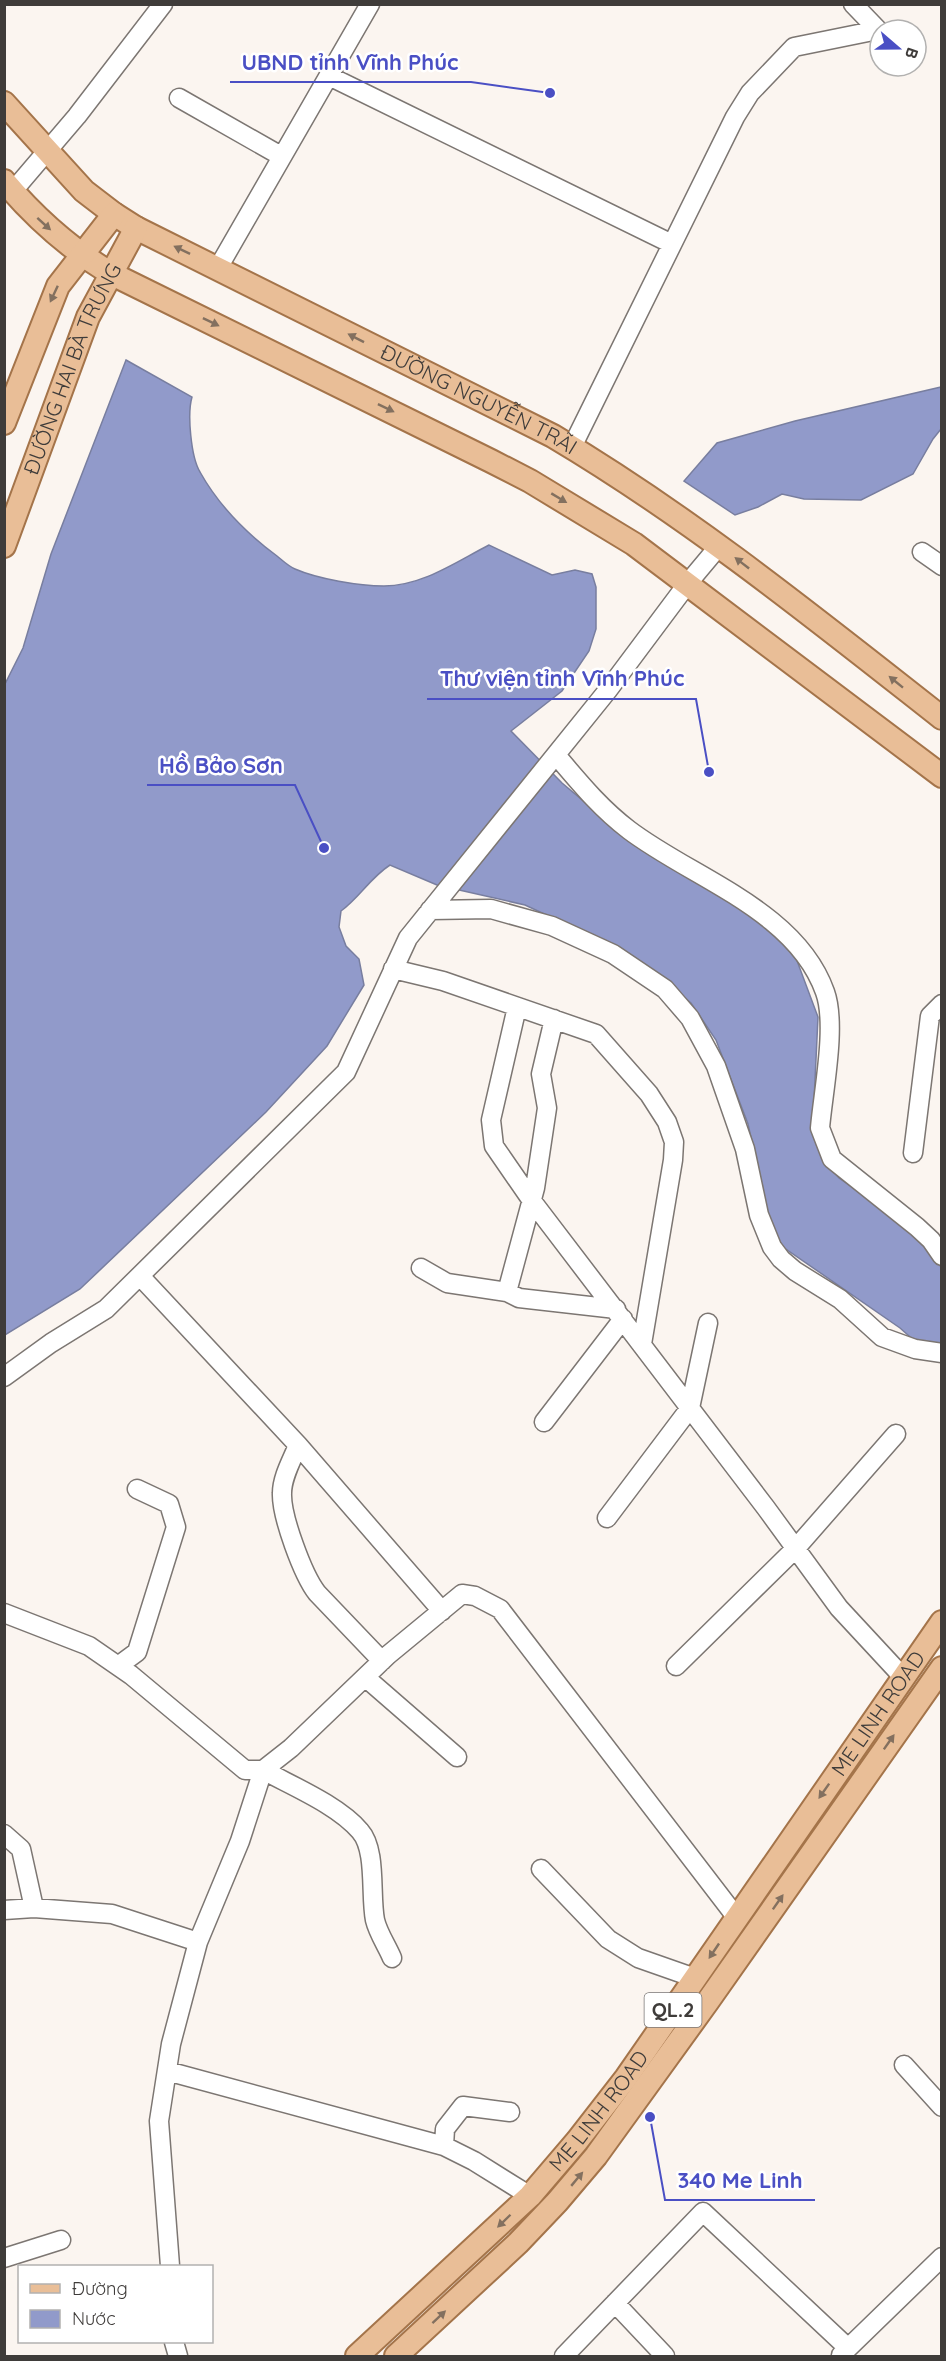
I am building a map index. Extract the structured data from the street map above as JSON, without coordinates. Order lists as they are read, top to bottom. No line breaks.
{"streets":{"main road":["ĐƯỜNG HAI BÀ TRƯNG","ĐƯỜNG NGUYỄN TRÃI","ME LINH ROAD","QL.2"]},"crossings":[["ĐƯỜNG HAI BÀ TRƯNG","ĐƯỜNG NGUYỄN TRÃI"]],"places":["UBND tỉnh Vĩnh Phúc","Thư viện tỉnh Vĩnh Phúc","Hồ Bảo Sơn","340 Me Linh"],"legend":["Đường","Nước"],"north":"right"}
